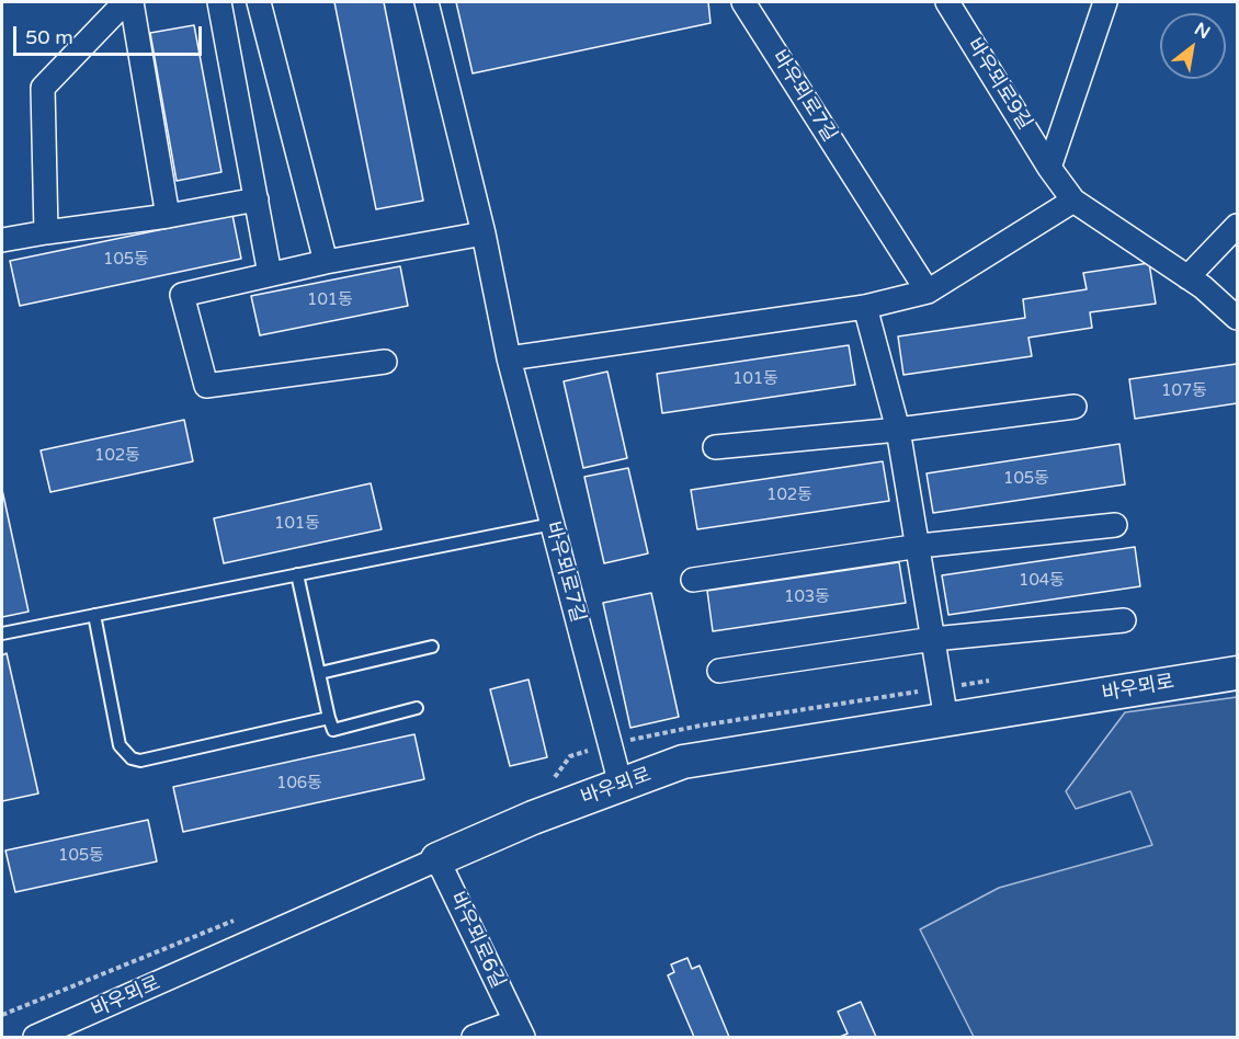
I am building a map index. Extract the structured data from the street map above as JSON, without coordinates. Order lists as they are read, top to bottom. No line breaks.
{"streets":{"street":["바우뫼로9길","바우뫼로7길","바우뫼로","바우뫼로6길"]},"crossings":[["바우뫼로7길","바우뫼로"],["바우뫼로","바우뫼로6길"]],"house_numbers":["105동","101동","101동","107동","102동","105동","102동","101동","104동","103동","106동","105동"],"scale_bar":"50 m","north":"top right"}
